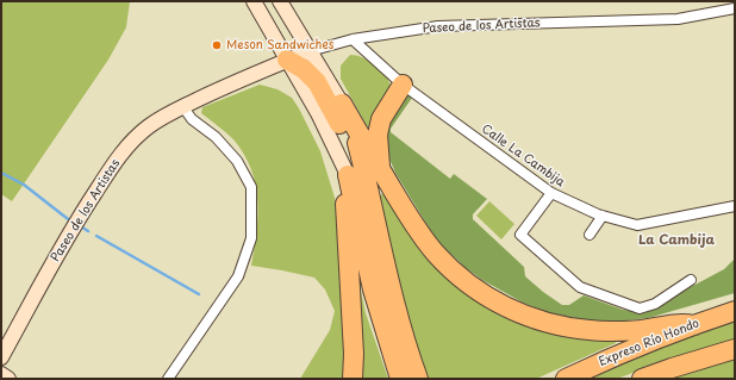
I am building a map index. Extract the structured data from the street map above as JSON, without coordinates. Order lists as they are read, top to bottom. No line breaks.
{"streets":{"highway":["Expreso Río Hondo"],"street":["Paseo de los Artistas","Calle La Cambija"]},"crossings":[["Paseo de los Artistas","Calle La Cambija"]],"districts":["La Cambija"],"places":["Meson Sandwiches"]}
